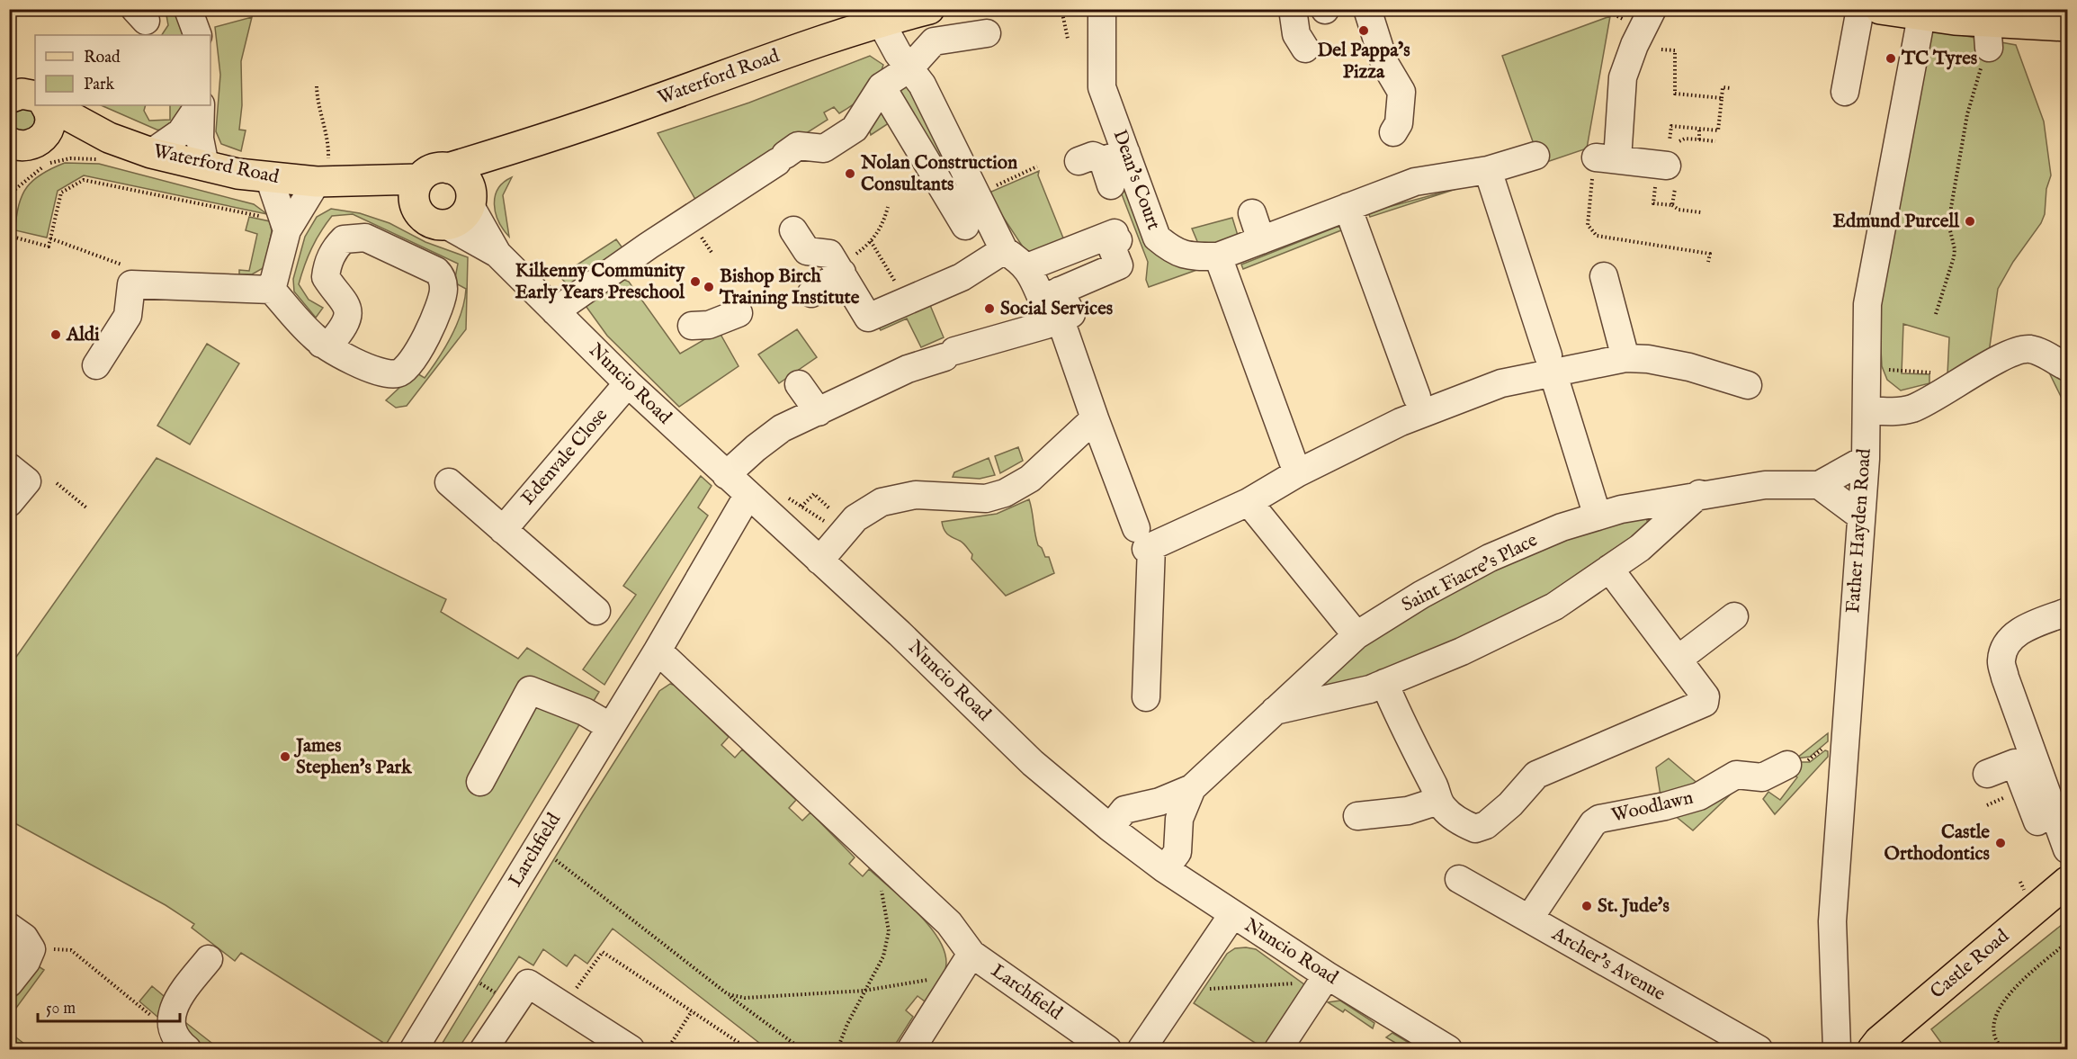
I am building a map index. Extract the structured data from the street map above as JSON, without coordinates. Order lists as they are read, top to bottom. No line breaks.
{"streets":{"main road":["Waterford Road","Castle Road"],"street":["Dean's Court","Nuncio Road","Edenvale Close","Father Hayden Road","Saint Fiacre's Place","Woodlawn","Larchfield","Archer's Avenue"]},"crossings":[["Waterford Road","Nuncio Road"],["Nuncio Road","Edenvale Close"],["Nuncio Road","Saint Fiacre's Place"],["Nuncio Road","Larchfield"],["Father Hayden Road","Saint Fiacre's Place"],["Woodlawn","Archer's Avenue"]],"places":["Del Pappa’s Pizza","TC Tyres","Nolan Construction Consultants","Edmund Purcell","Kilkenny Community Early Years Preschool","Bishop Birch Training Institute","Social Services","Aldi","James Stephen's Park","Castle Orthodontics","St. Jude's"],"legend":["Road","Park"],"scale_bar":"50 m"}
